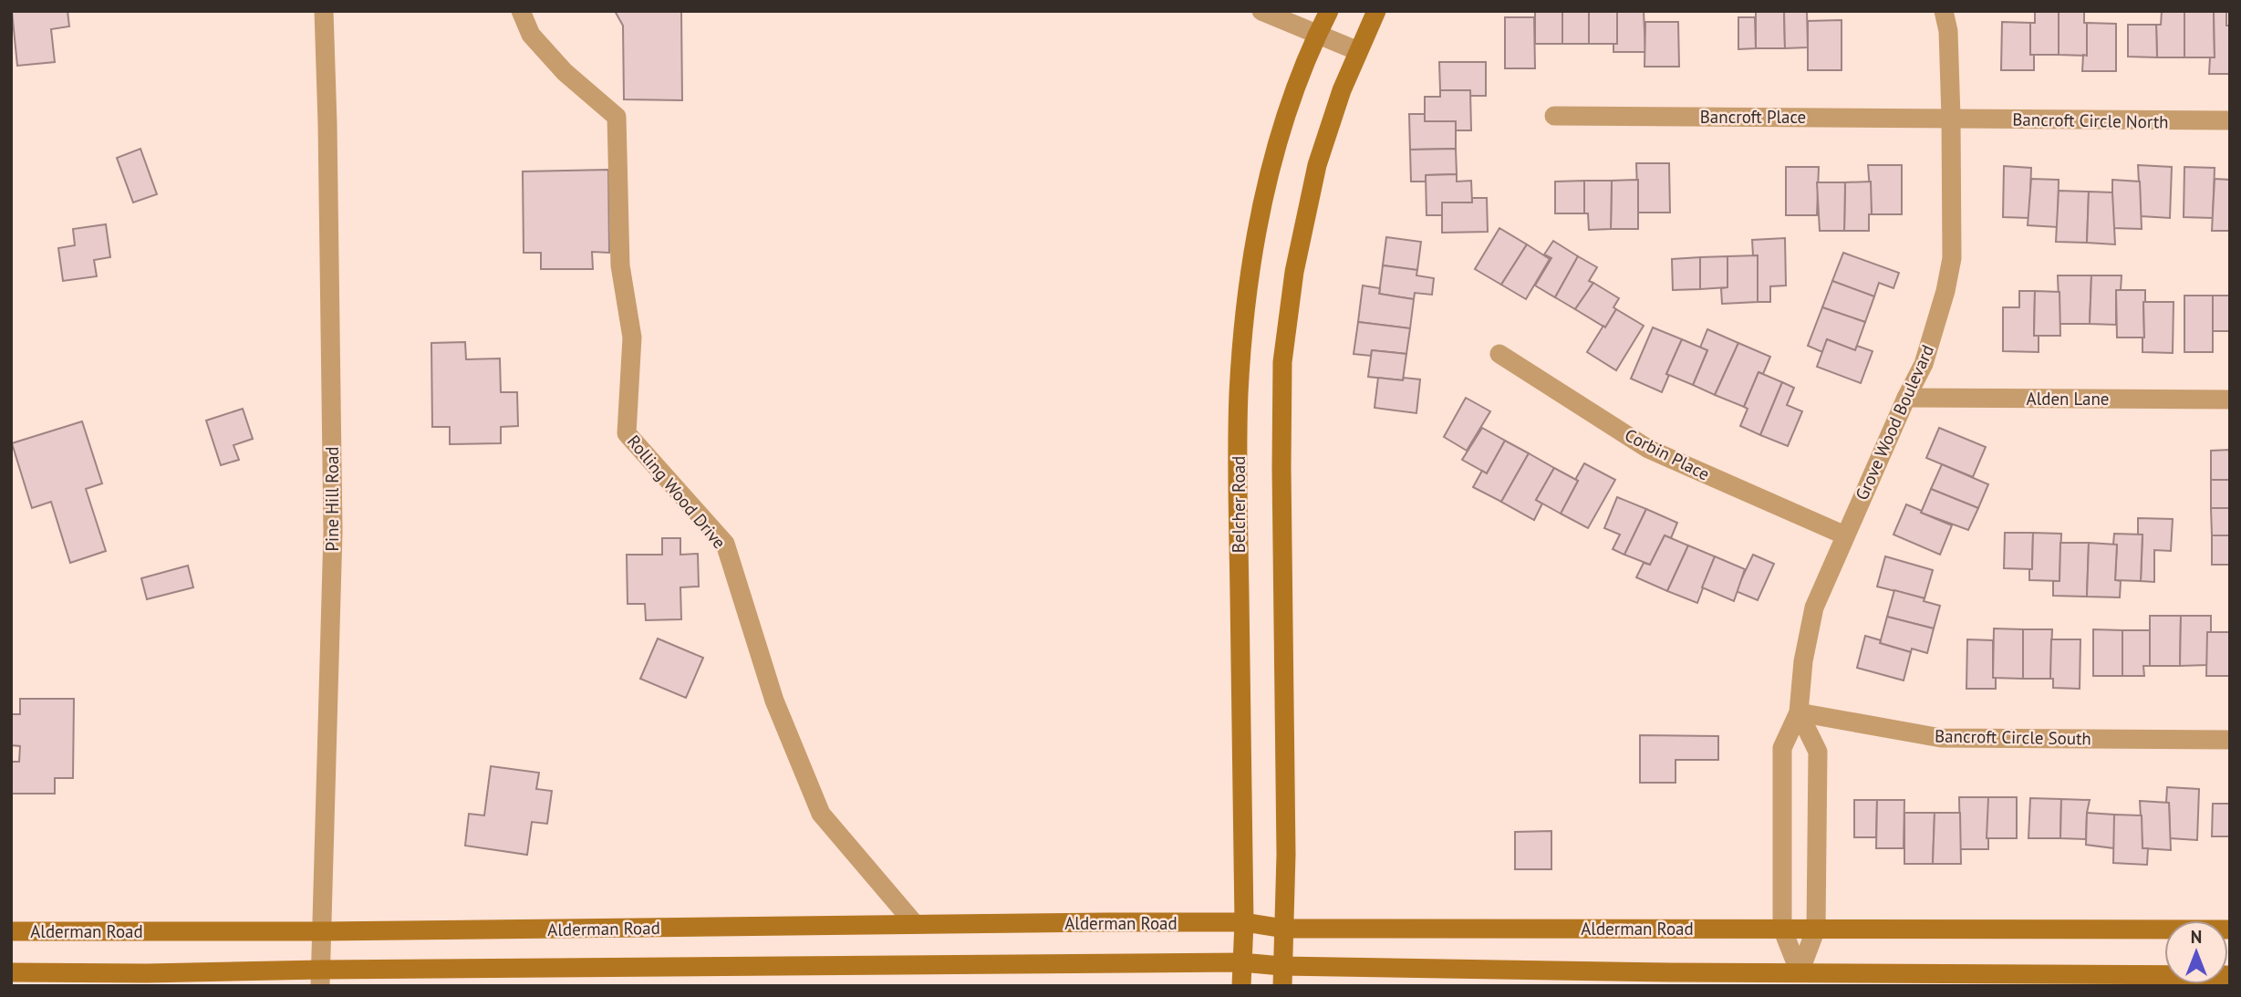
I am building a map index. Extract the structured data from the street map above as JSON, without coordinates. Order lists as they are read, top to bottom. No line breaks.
{"streets":{"main road":["Belcher Road","Alderman Road"],"street":["Bancroft Place","Bancroft Circle North","Alden Lane","Grove Wood Boulevard","Corbin Place","Rolling Wood Drive","Pine Hill Road","Bancroft Circle South"]},"crossings":[["Bancroft Place","Bancroft Circle North"],["Bancroft Place","Grove Wood Boulevard"],["Bancroft Circle North","Grove Wood Boulevard"],["Alden Lane","Grove Wood Boulevard"],["Grove Wood Boulevard","Corbin Place"],["Grove Wood Boulevard","Bancroft Circle South"],["Grove Wood Boulevard","Alderman Road"],["Rolling Wood Drive","Alderman Road"],["Pine Hill Road","Alderman Road"],["Belcher Road","Alderman Road"]],"north":"top"}
